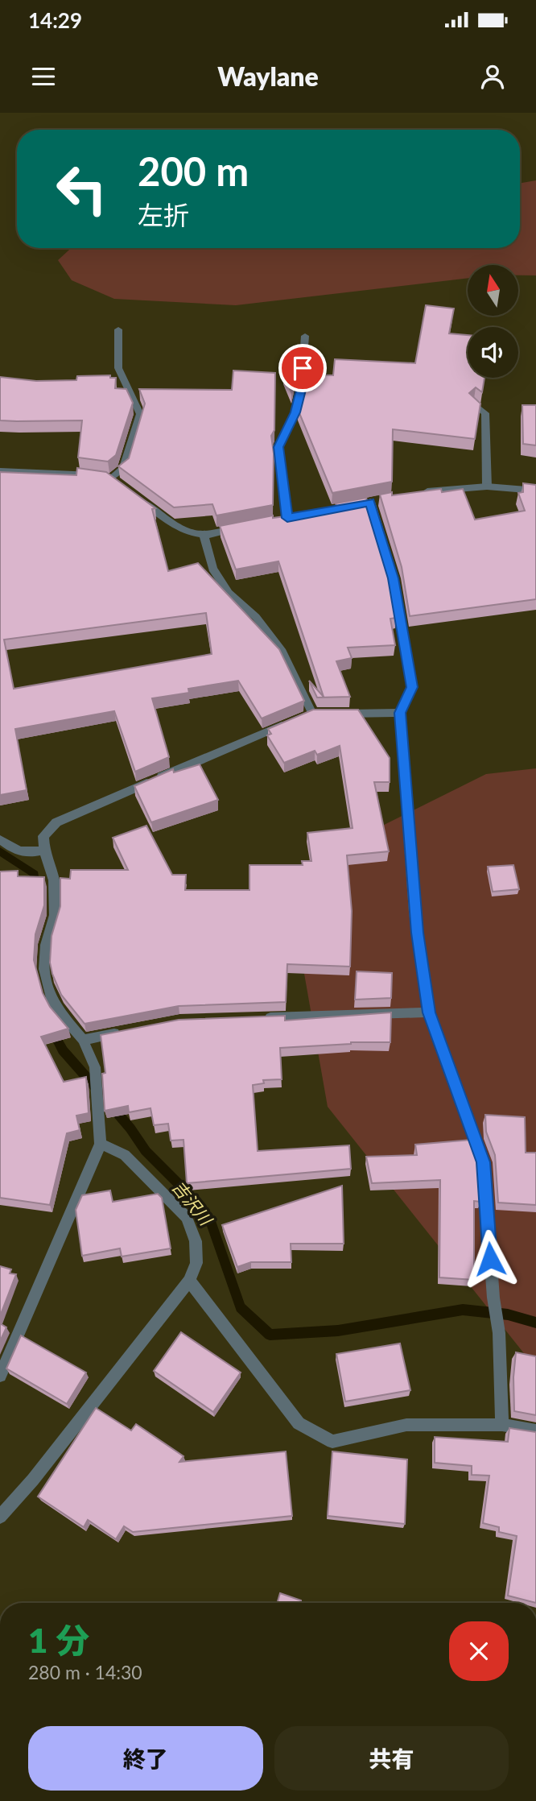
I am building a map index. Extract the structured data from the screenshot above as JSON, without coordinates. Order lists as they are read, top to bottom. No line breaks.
{"water":["吉沢川"],"north":"top","page":{"status":"14:29","header":"Waylane","turn":["200 m","左折"],"heading":["1 分","280 m · 14:30"],"buttons":["終了","共有"]}}
